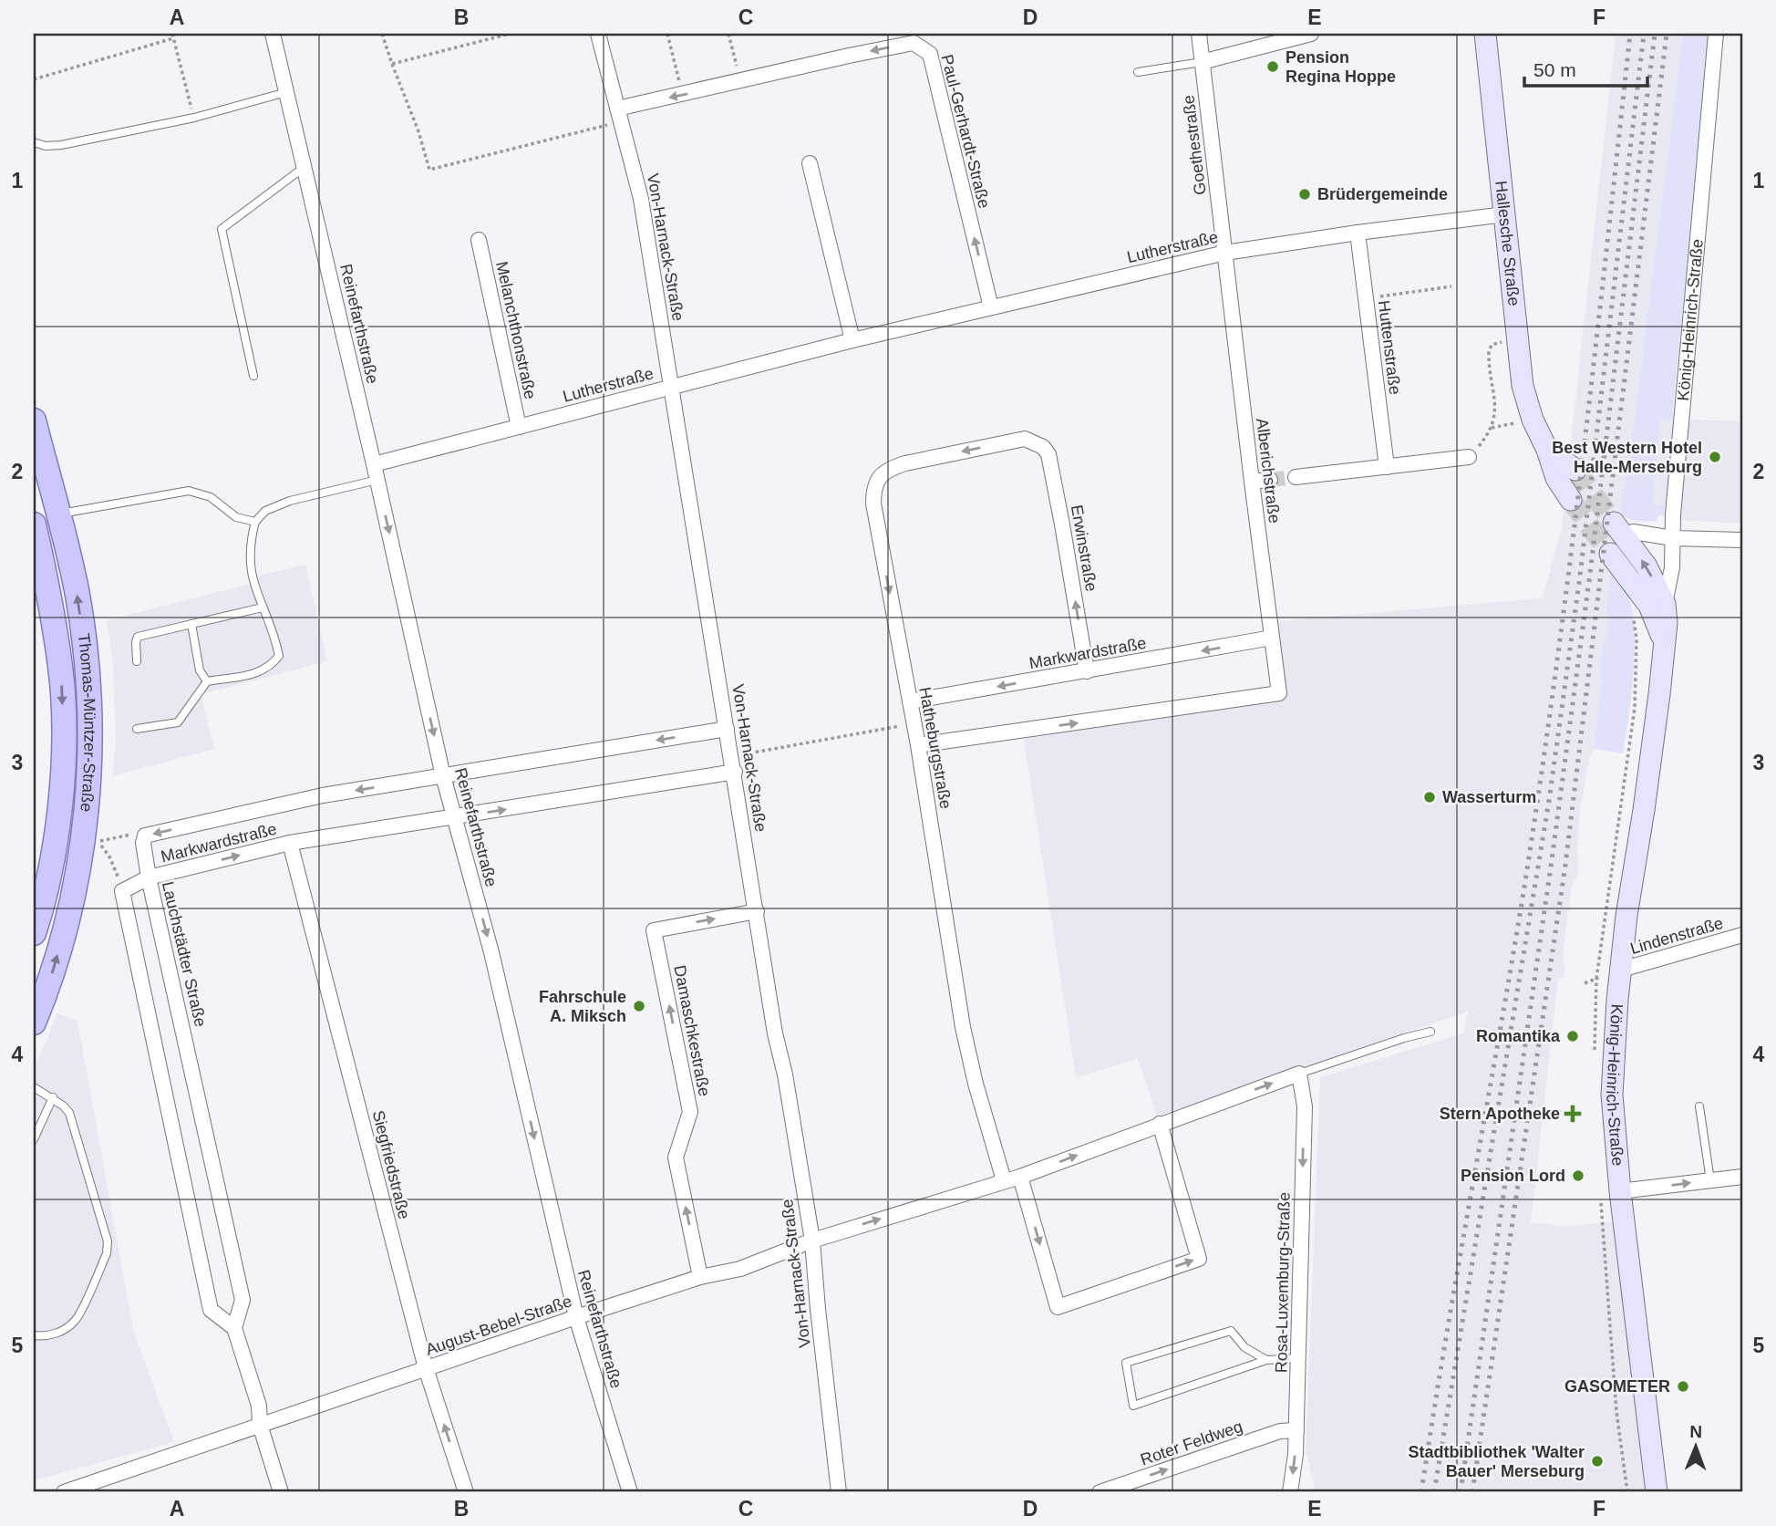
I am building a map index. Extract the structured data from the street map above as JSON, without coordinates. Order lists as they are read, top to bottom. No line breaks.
{"streets":{"main road":["Hallesche Straße","König-Heinrich-Straße","Thomas-Müntzer-Straße"],"street":["Paul-Gerhardt-Straße","Goethestraße","Von-Harnack-Straße","Lutherstraße","Reinefarthstraße","Melanchthonstraße","Huttenstraße","Alberichstraße","Erwinstraße","Markwardstraße","Hatheburgstraße","Lindenstraße","Lauchstädter Straße","Damaschkestraße","Siegfriedstraße","Rosa-Luxemburg-Straße","August-Bebel-Straße","Roter Feldweg"]},"crossings":[["Paul-Gerhardt-Straße","Von-Harnack-Straße"],["Paul-Gerhardt-Straße","Lutherstraße"],["Goethestraße","Lutherstraße"],["Goethestraße","Alberichstraße"],["Hallesche Straße","Lutherstraße"],["Von-Harnack-Straße","Lutherstraße"],["Von-Harnack-Straße","Markwardstraße"],["Von-Harnack-Straße","Damaschkestraße"],["Von-Harnack-Straße","August-Bebel-Straße"],["Lutherstraße","Reinefarthstraße"],["Lutherstraße","Melanchthonstraße"],["Lutherstraße","Huttenstraße"],["Lutherstraße","Alberichstraße"],["König-Heinrich-Straße","Lindenstraße"],["Reinefarthstraße","Markwardstraße"],["Reinefarthstraße","August-Bebel-Straße"],["Alberichstraße","Markwardstraße"],["Alberichstraße","Hatheburgstraße"],["Erwinstraße","Markwardstraße"],["Erwinstraße","Hatheburgstraße"],["Markwardstraße","Hatheburgstraße"],["Markwardstraße","Lauchstädter Straße"],["Markwardstraße","Siegfriedstraße"],["Hatheburgstraße","August-Bebel-Straße"],["Damaschkestraße","August-Bebel-Straße"],["Siegfriedstraße","August-Bebel-Straße"],["Rosa-Luxemburg-Straße","August-Bebel-Straße"],["Rosa-Luxemburg-Straße","Roter Feldweg"]],"one_way":["Reinefarthstraße","Alberichstraße","Erwinstraße","Damaschkestraße","Rosa-Luxemburg-Straße","August-Bebel-Straße","Roter Feldweg"],"places":{"other":["Pension Regina Hoppe","Brüdergemeinde","Best Western Hotel Halle-Merseburg","Wasserturm","Fahrschule A. Miksch","Romantika","Pension Lord","GASOMETER","Stadtbibliothek 'Walter Bauer' Merseburg"],"health":["Stern Apotheke"]},"scale_bar":"50 m","north":"top","grid":{"columns":["A","B","C","D","E","F"],"rows":["1","2","3","4","5"]}}
